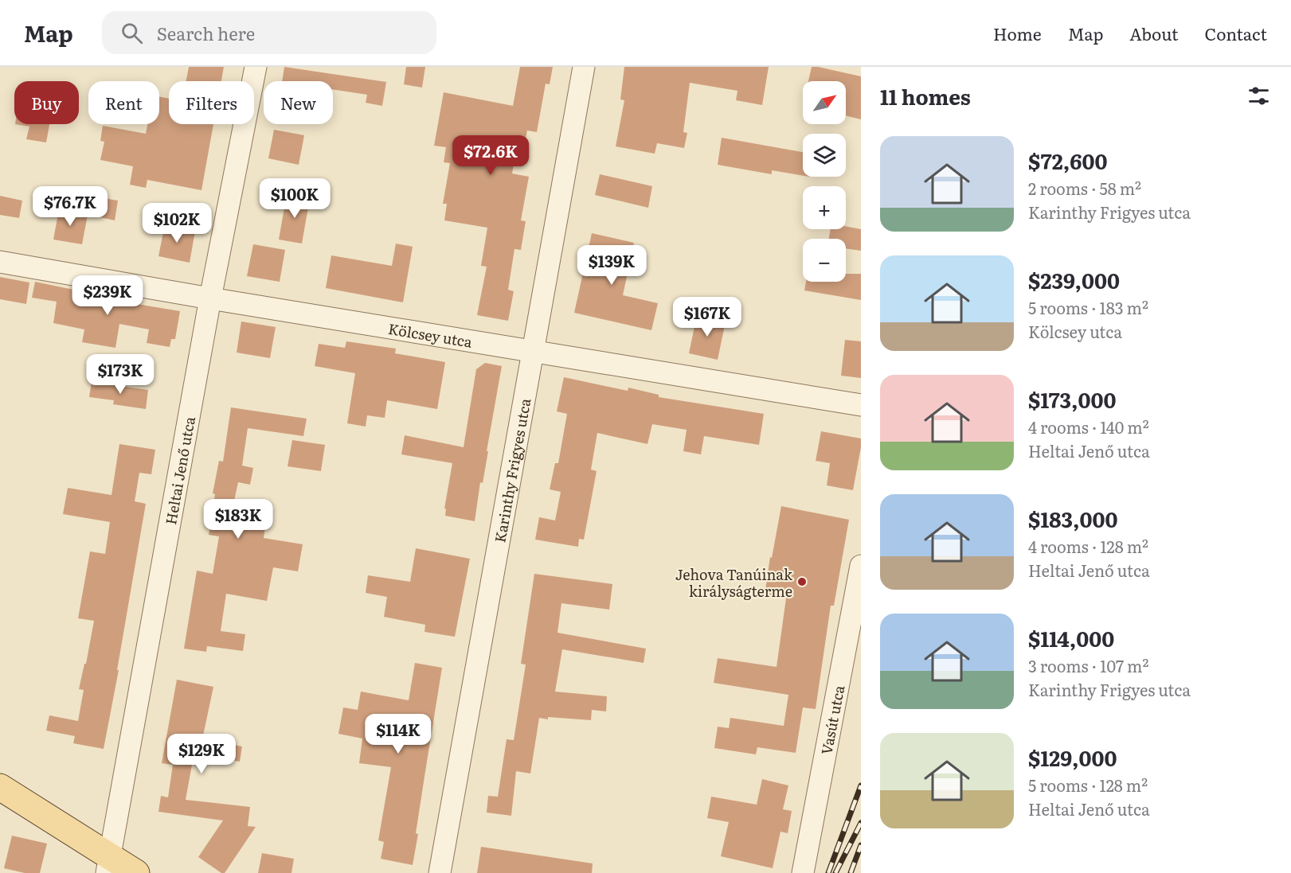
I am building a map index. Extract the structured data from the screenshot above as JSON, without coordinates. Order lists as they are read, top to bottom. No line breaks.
{"streets":{"street":["Kölcsey utca","Heltai Jenő utca","Karinthy Frigyes utca","Vasút utca"]},"crossings":[["Kölcsey utca","Heltai Jenő utca"],["Kölcsey utca","Karinthy Frigyes utca"]],"places":["Jehova Tanúinak királyságterme"],"north":"top right","page":{"header":"Map","search":"Search here","nav":["Home","Map","About","Contact"],"heading":"11 homes","map_buttons":["+","−"],"chip":["Buy","Rent","Filters","New"],"list":[{"name":"$72,600","note":"2 rooms · 58 m² · Karinthy Frigyes utca"},{"name":"$239,000","note":"5 rooms · 183 m² · Kölcsey utca"},{"name":"$173,000","note":"4 rooms · 140 m² · Heltai Jenő utca"},{"name":"$183,000","note":"4 rooms · 128 m² · Heltai Jenő utca"},{"name":"$114,000","note":"3 rooms · 107 m² · Karinthy Frigyes utca"},{"name":"$129,000","note":"5 rooms · 128 m² · Heltai Jenő utca"}],"price":["$72.6K","$100K","$76.7K","$102K","$139K","$239K","$167K","$173K","$183K","$114K","$129K"]}}
